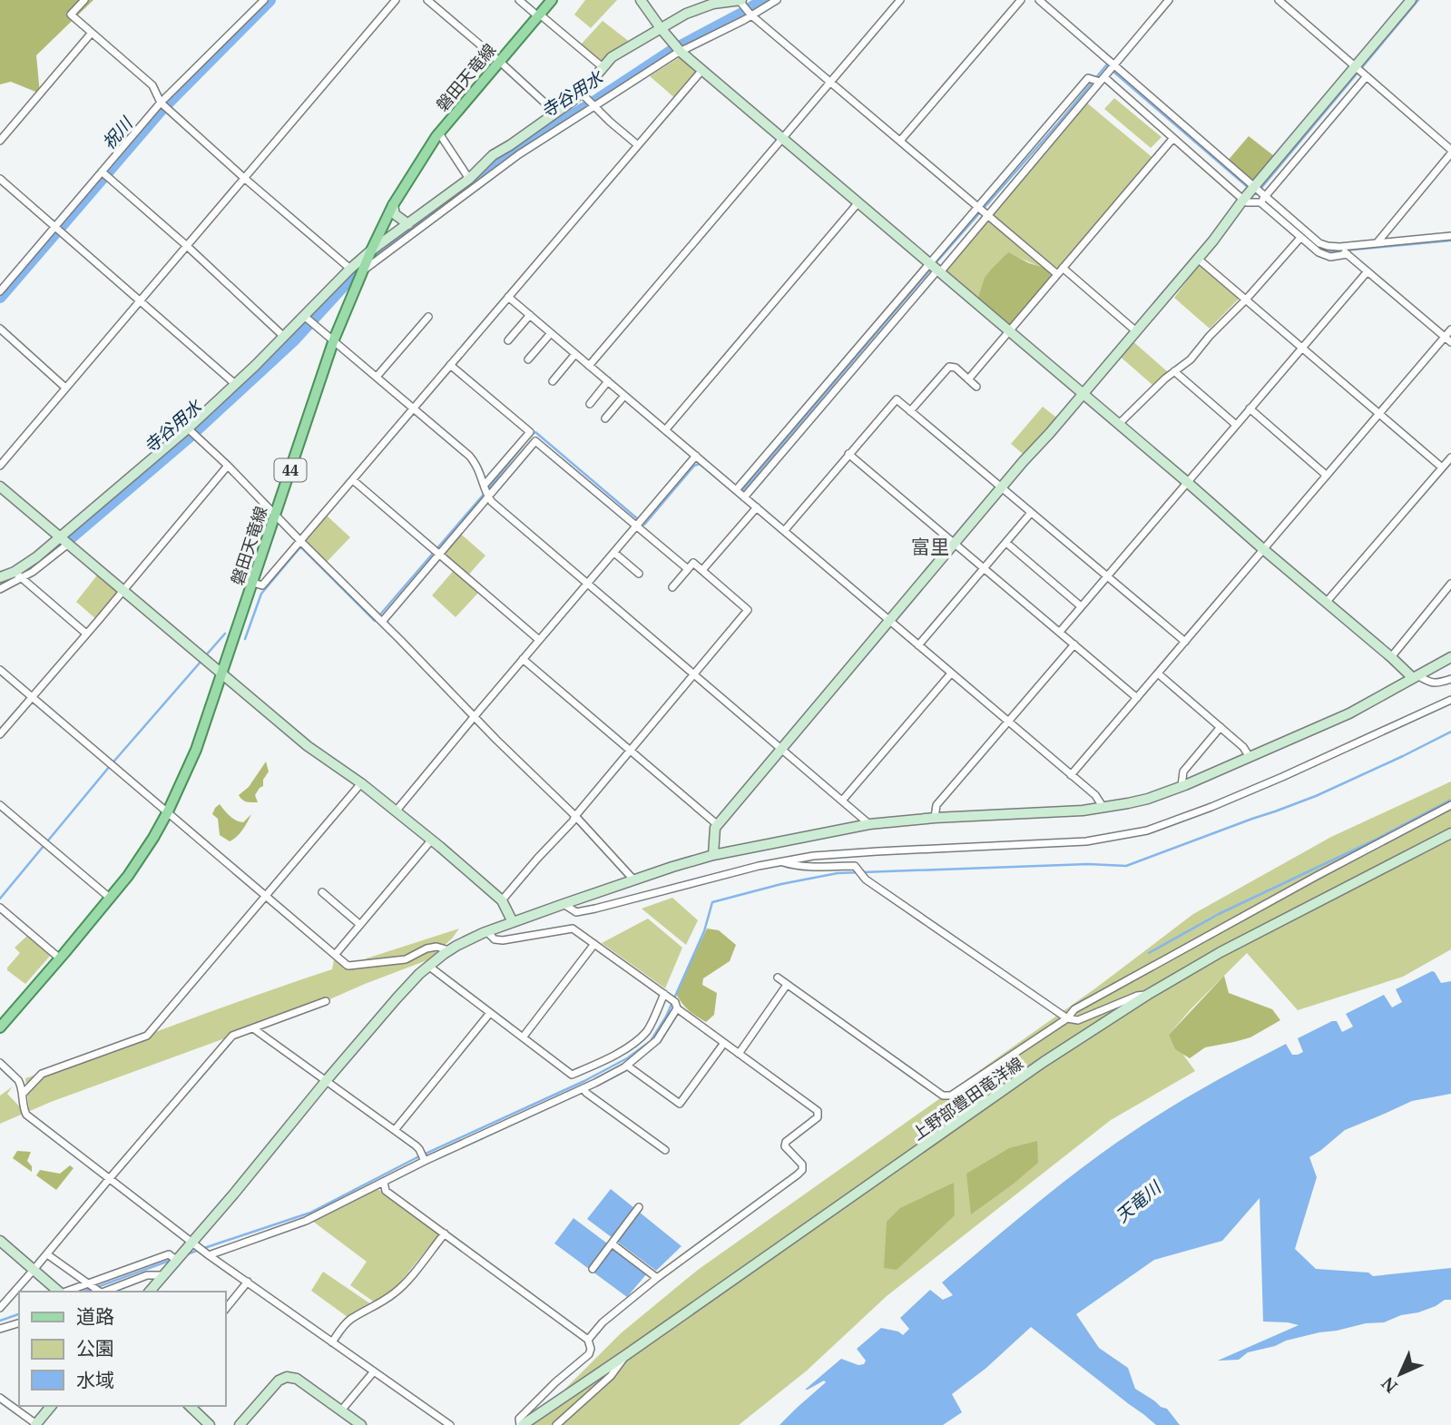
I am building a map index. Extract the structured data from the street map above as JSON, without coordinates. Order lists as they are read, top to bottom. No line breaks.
{"streets":{"main road":["磐田天竜線","44"],"street":["上野部豊田竜洋線"]},"districts":["富里"],"water":["寺谷用水","祝川","天竜川"],"legend":["道路","公園","水域"],"north":"bottom left"}
